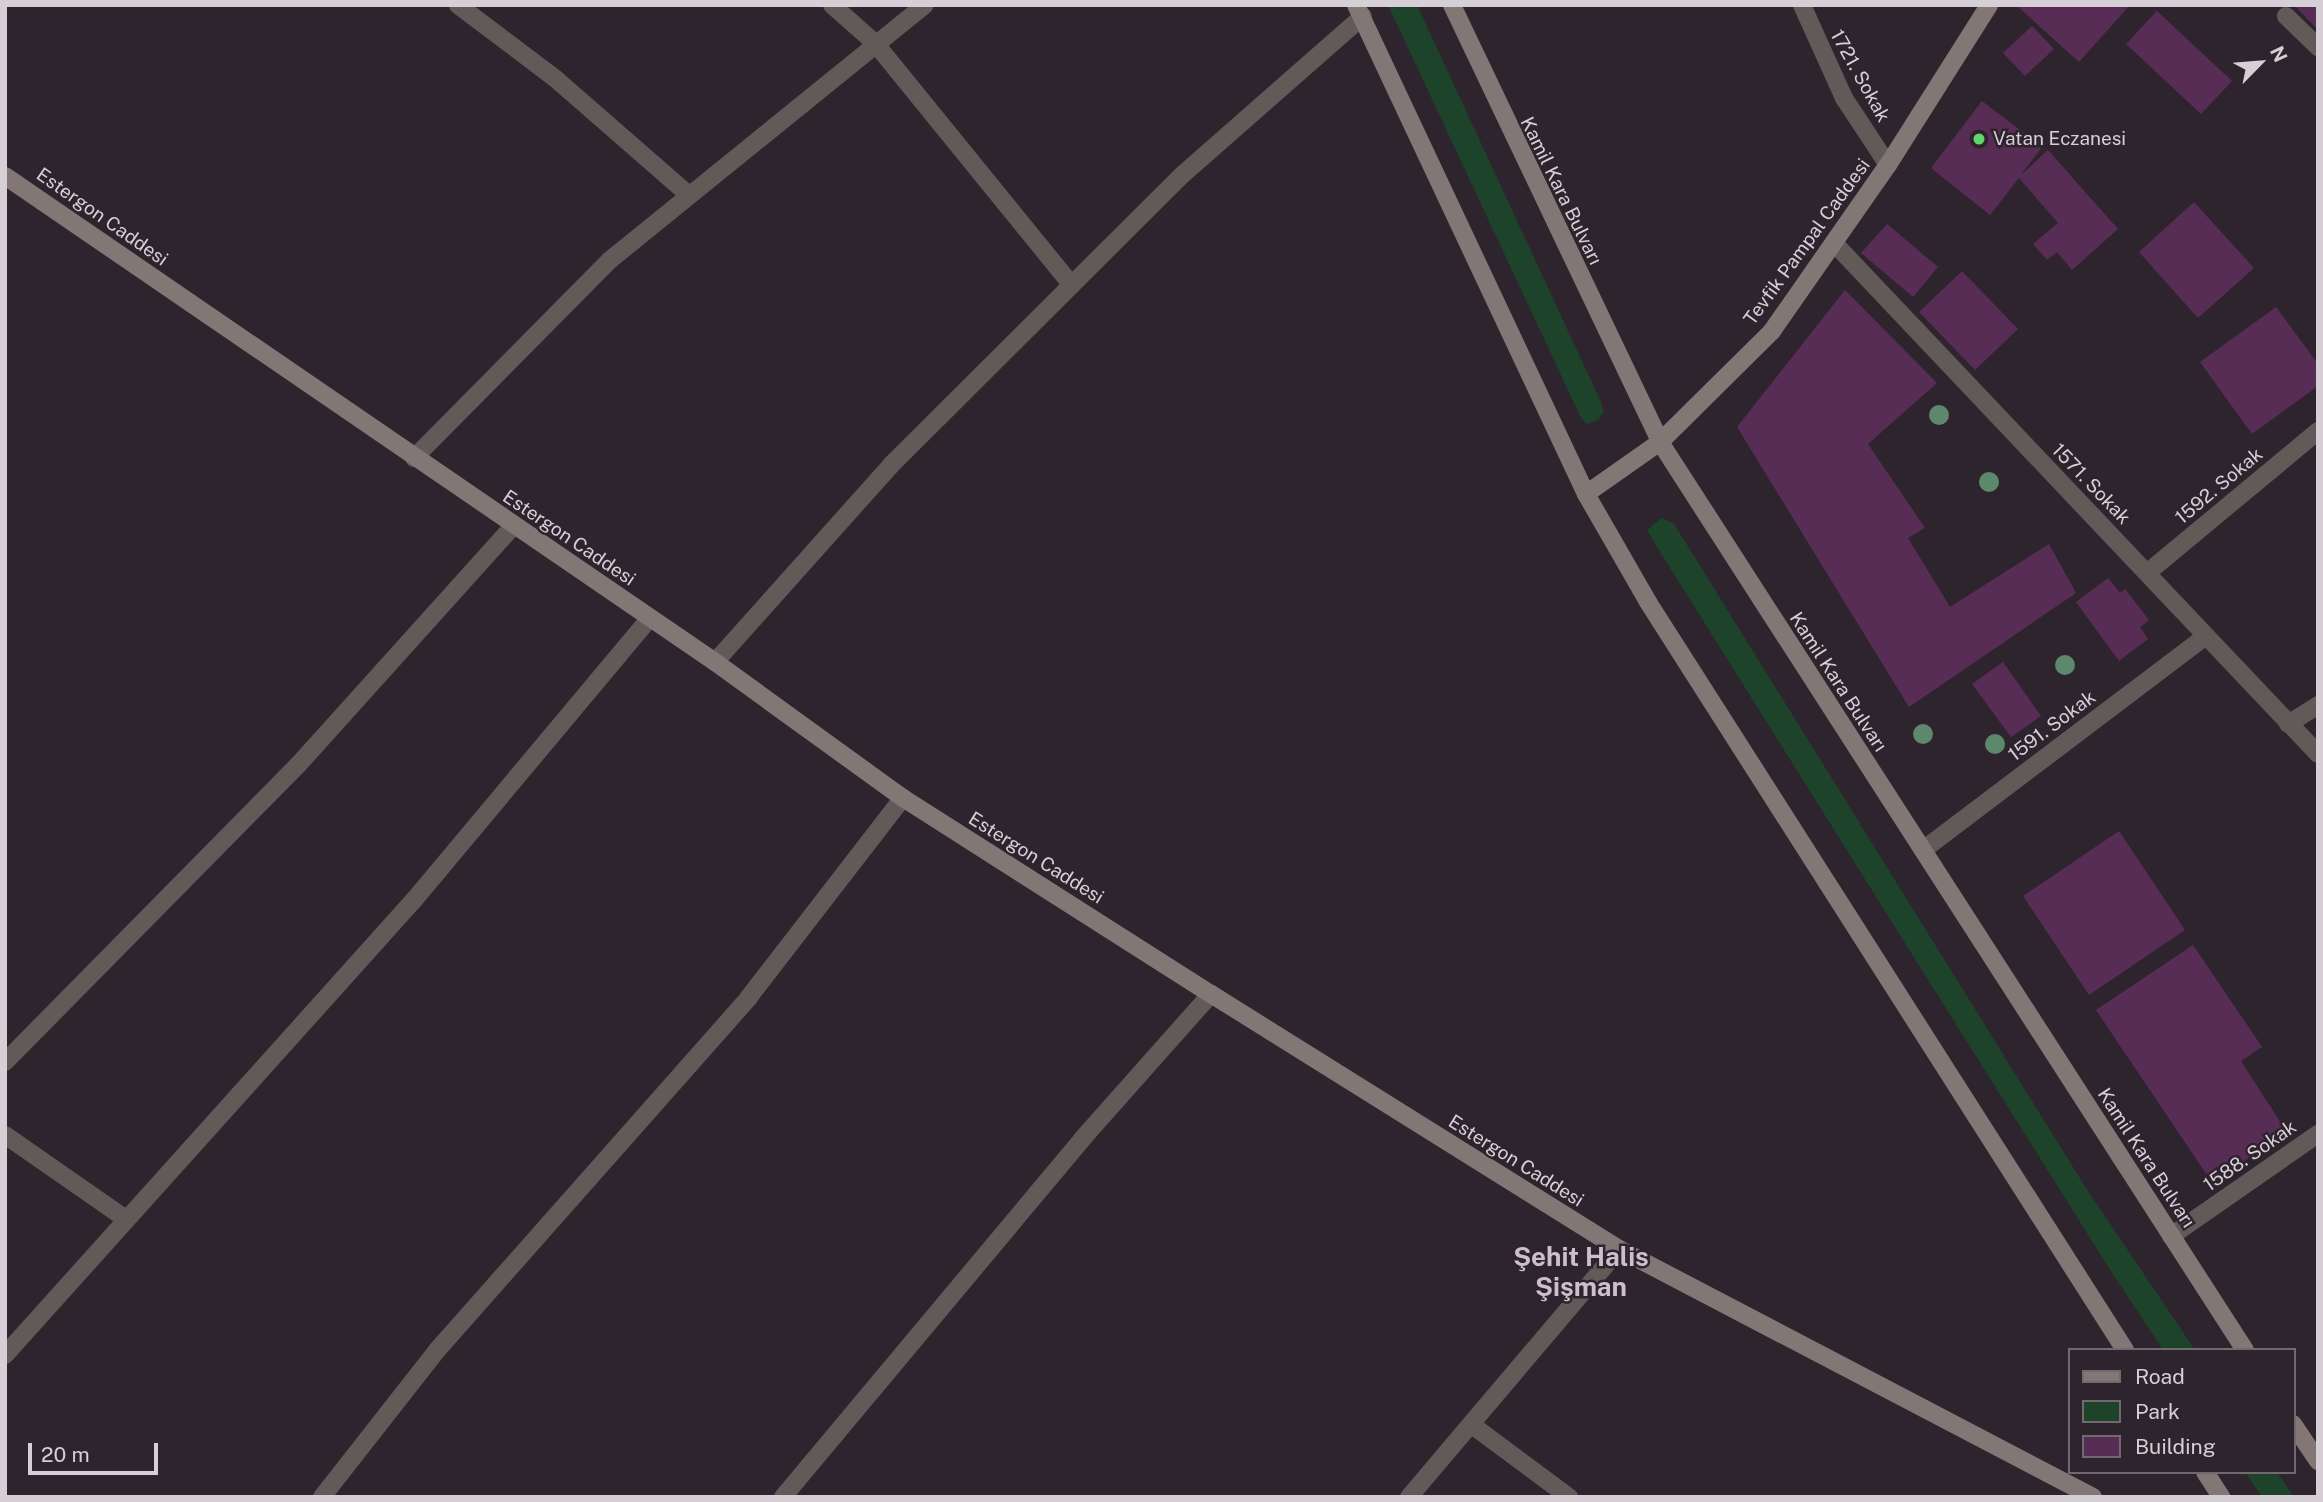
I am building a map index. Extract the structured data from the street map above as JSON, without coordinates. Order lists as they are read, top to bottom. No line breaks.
{"streets":{"main road":["Kamil Kara Bulvarı","Estergon Caddesi","Tevfik Pampal Caddesi"],"street":["1721. Sokak","1571. Sokak","1592. Sokak","1591. Sokak","1588. Sokak"]},"crossings":[["1721. Sokak","Tevfik Pampal Caddesi"],["Kamil Kara Bulvarı","Tevfik Pampal Caddesi"],["Kamil Kara Bulvarı","1591. Sokak"],["Kamil Kara Bulvarı","1588. Sokak"],["Tevfik Pampal Caddesi","1571. Sokak"],["1571. Sokak","1592. Sokak"],["1571. Sokak","1591. Sokak"]],"districts":["Şehit Halis Şişman"],"places":["Vatan Eczanesi"],"legend":["Road","Park","Building"],"scale_bar":"20 m","north":"top right"}
